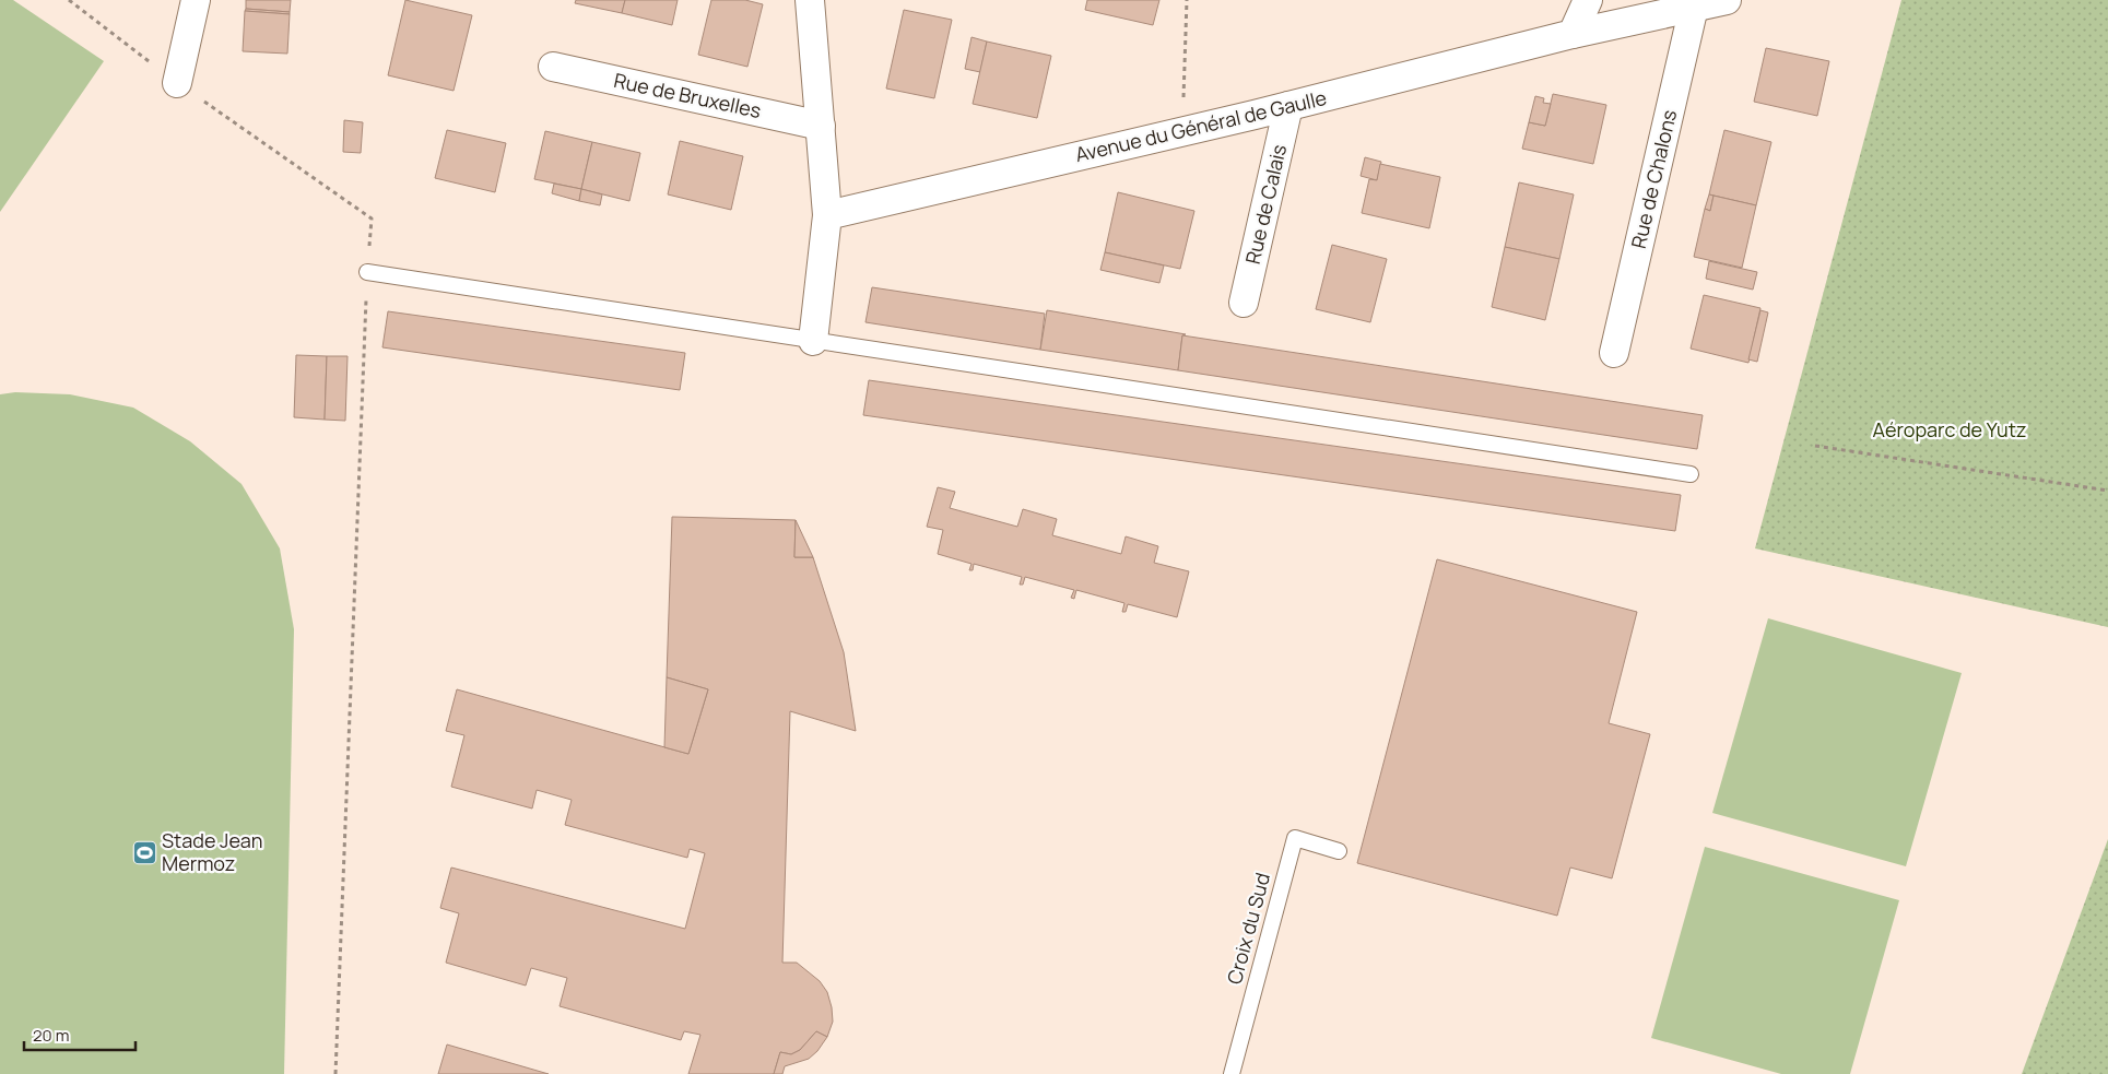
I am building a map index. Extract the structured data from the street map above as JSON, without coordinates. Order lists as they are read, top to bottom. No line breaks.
{"streets":{"street":["Rue de Bruxelles","Avenue du Général de Gaulle","Rue de Chalons","Rue de Calais"],"lane":["Croix du Sud"]},"crossings":[["Avenue du Général de Gaulle","Rue de Chalons"],["Avenue du Général de Gaulle","Rue de Calais"]],"parks":["Aéroparc de Yutz"],"places":{"sports":["Stade Jean Mermoz"]},"scale_bar":"20 m"}
